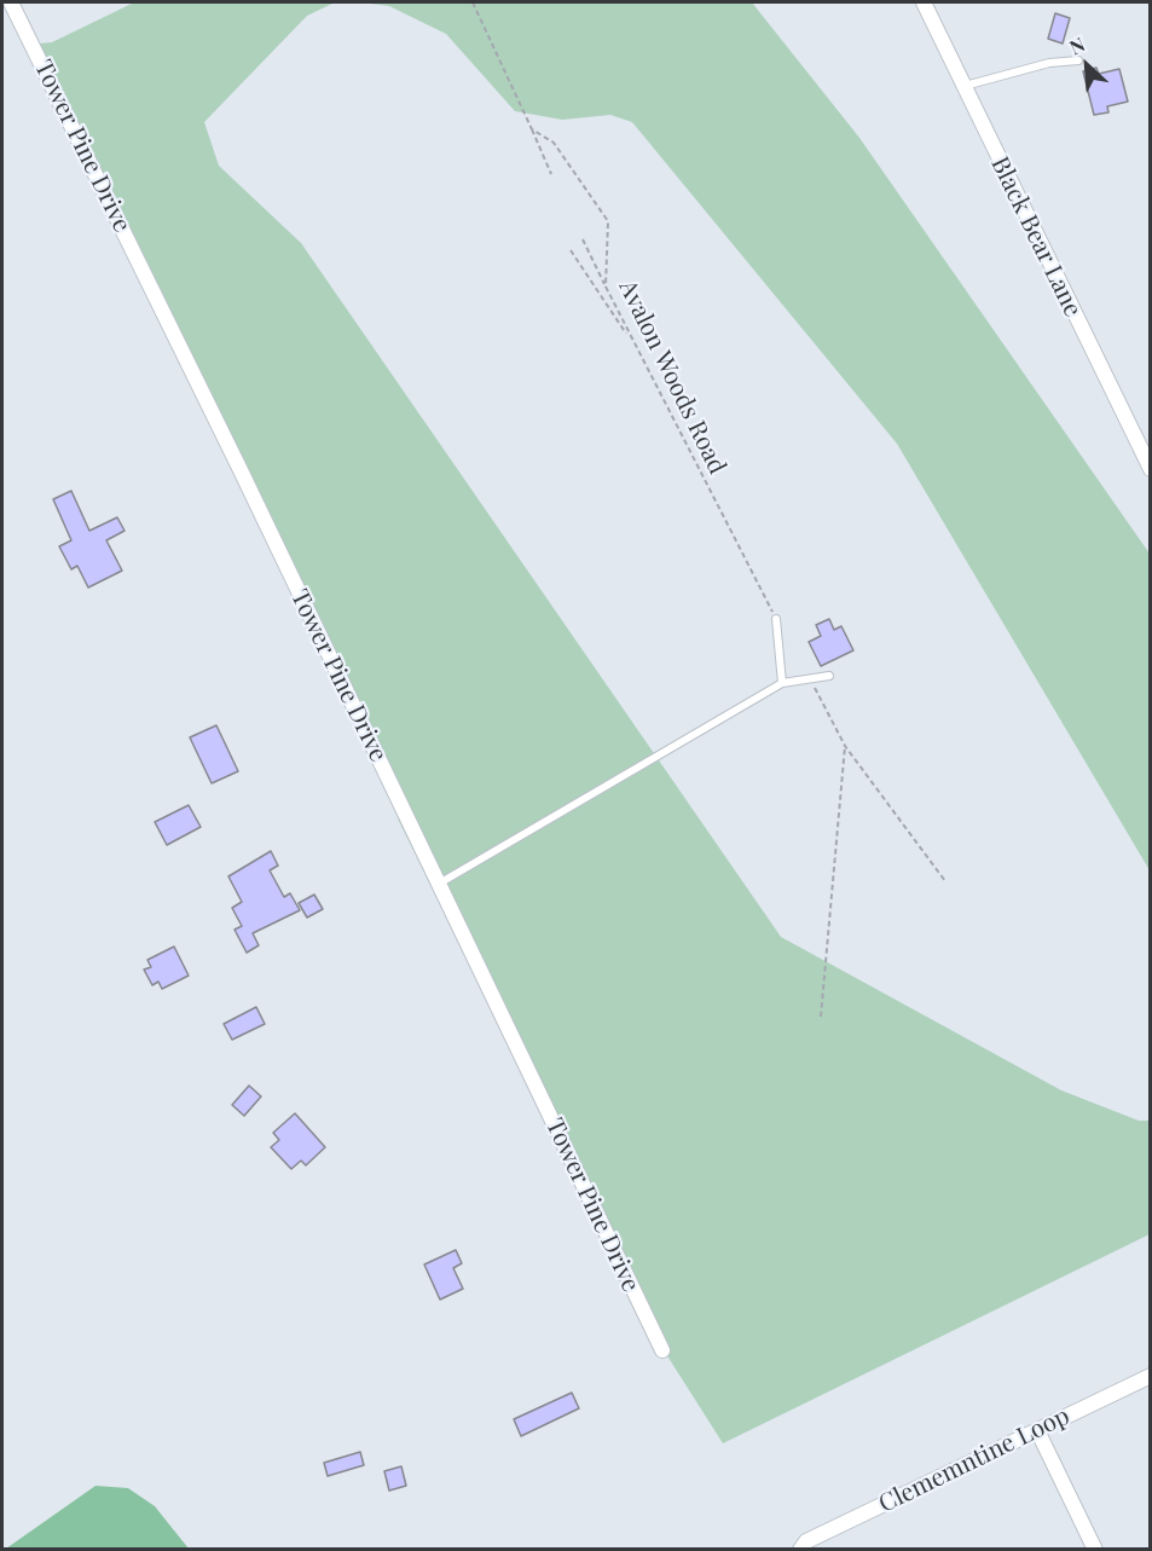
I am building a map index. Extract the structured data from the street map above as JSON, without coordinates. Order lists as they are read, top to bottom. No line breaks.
{"streets":{"street":["Tower Pine Drive","Black Bear Lane","Clememntine Loop"],"path":["Avalon Woods Road"]},"north":"top left"}
